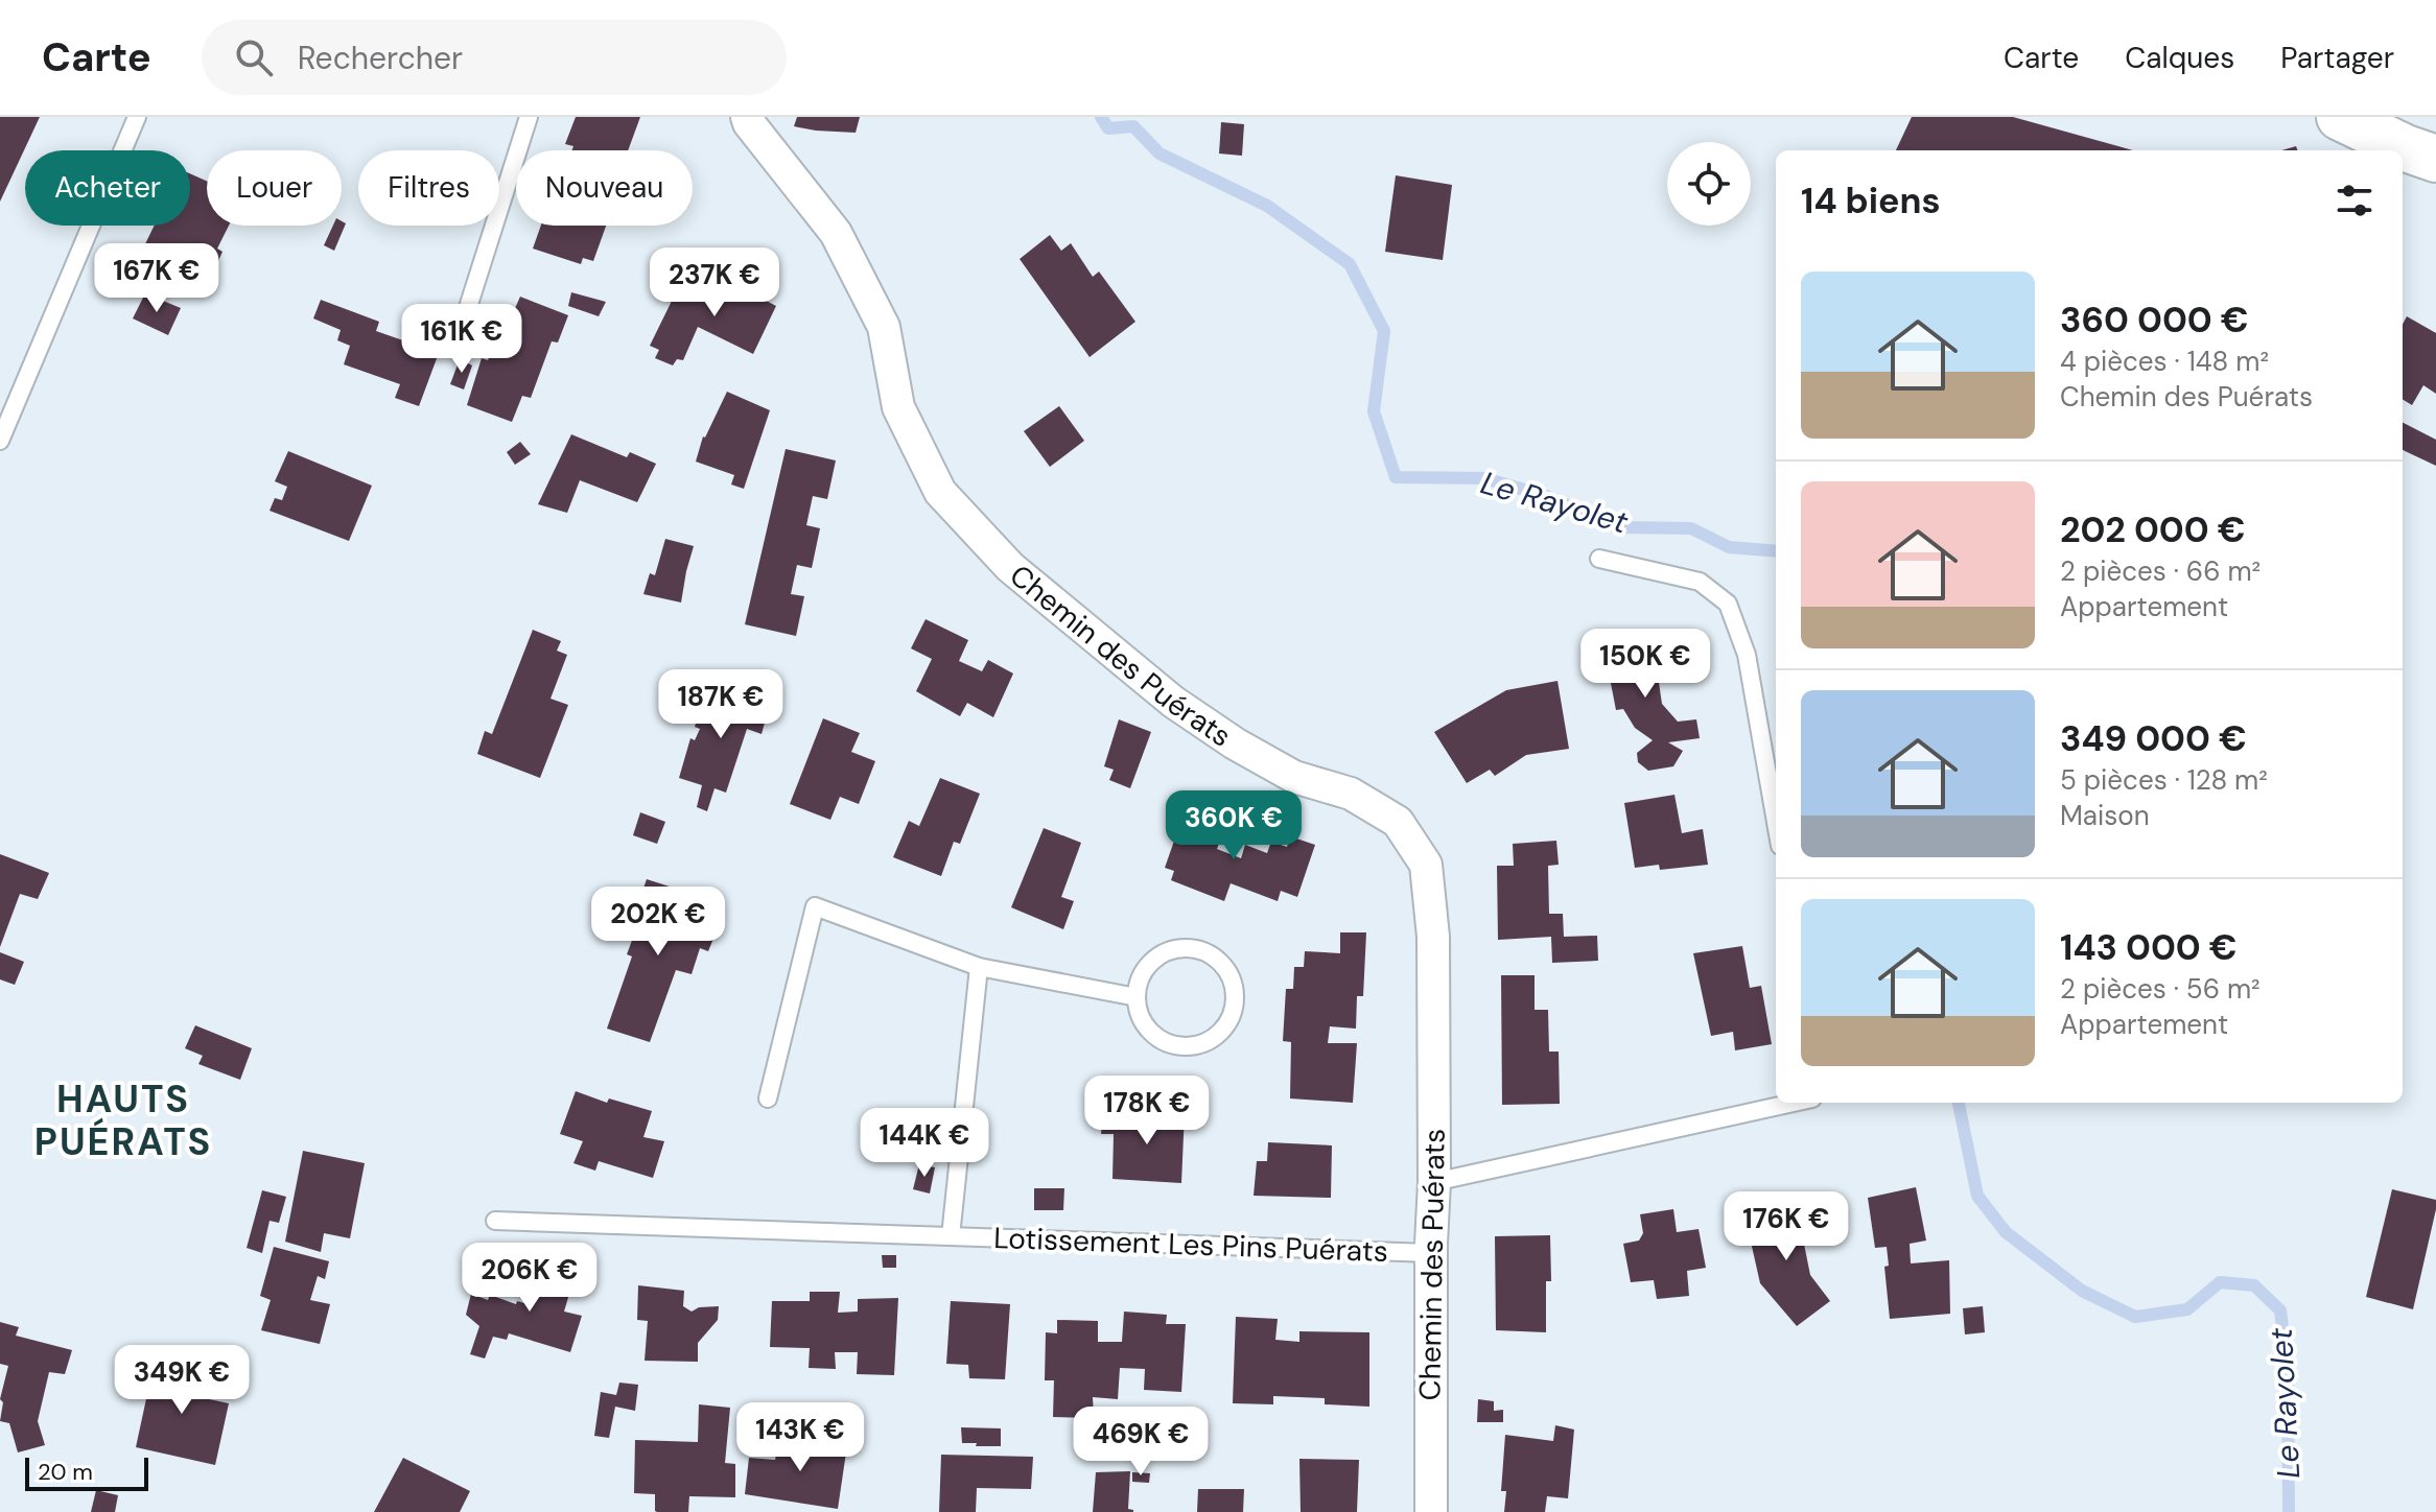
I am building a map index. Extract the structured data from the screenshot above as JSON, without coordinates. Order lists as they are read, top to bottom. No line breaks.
{"streets":{"street":["Chemin des Puérats"],"lane":["Lotissement Les Pins Puérats"]},"crossings":[["Chemin des Puérats","Lotissement Les Pins Puérats"]],"districts":["HAUTS PUÉRATS"],"water":["Le Rayolet"],"scale_bar":"20 m","page":{"header":"Carte","search":"Rechercher","nav":["Carte","Calques","Partager"],"chip":["Acheter","Louer","Filtres","Nouveau"],"heading":"14 biens","price":["167K €","237K €","161K €","150K €","187K €","360K €","202K €","178K €","144K €","176K €","206K €","349K €","143K €","469K €"],"list":[{"name":"360 000 €","note":"4 pièces · 148 m² · Chemin des Puérats"},{"name":"202 000 €","note":"2 pièces · 66 m² · Appartement"},{"name":"349 000 €","note":"5 pièces · 128 m² · Maison"},{"name":"143 000 €","note":"2 pièces · 56 m² · Appartement"}],"scale":"20 m"}}
